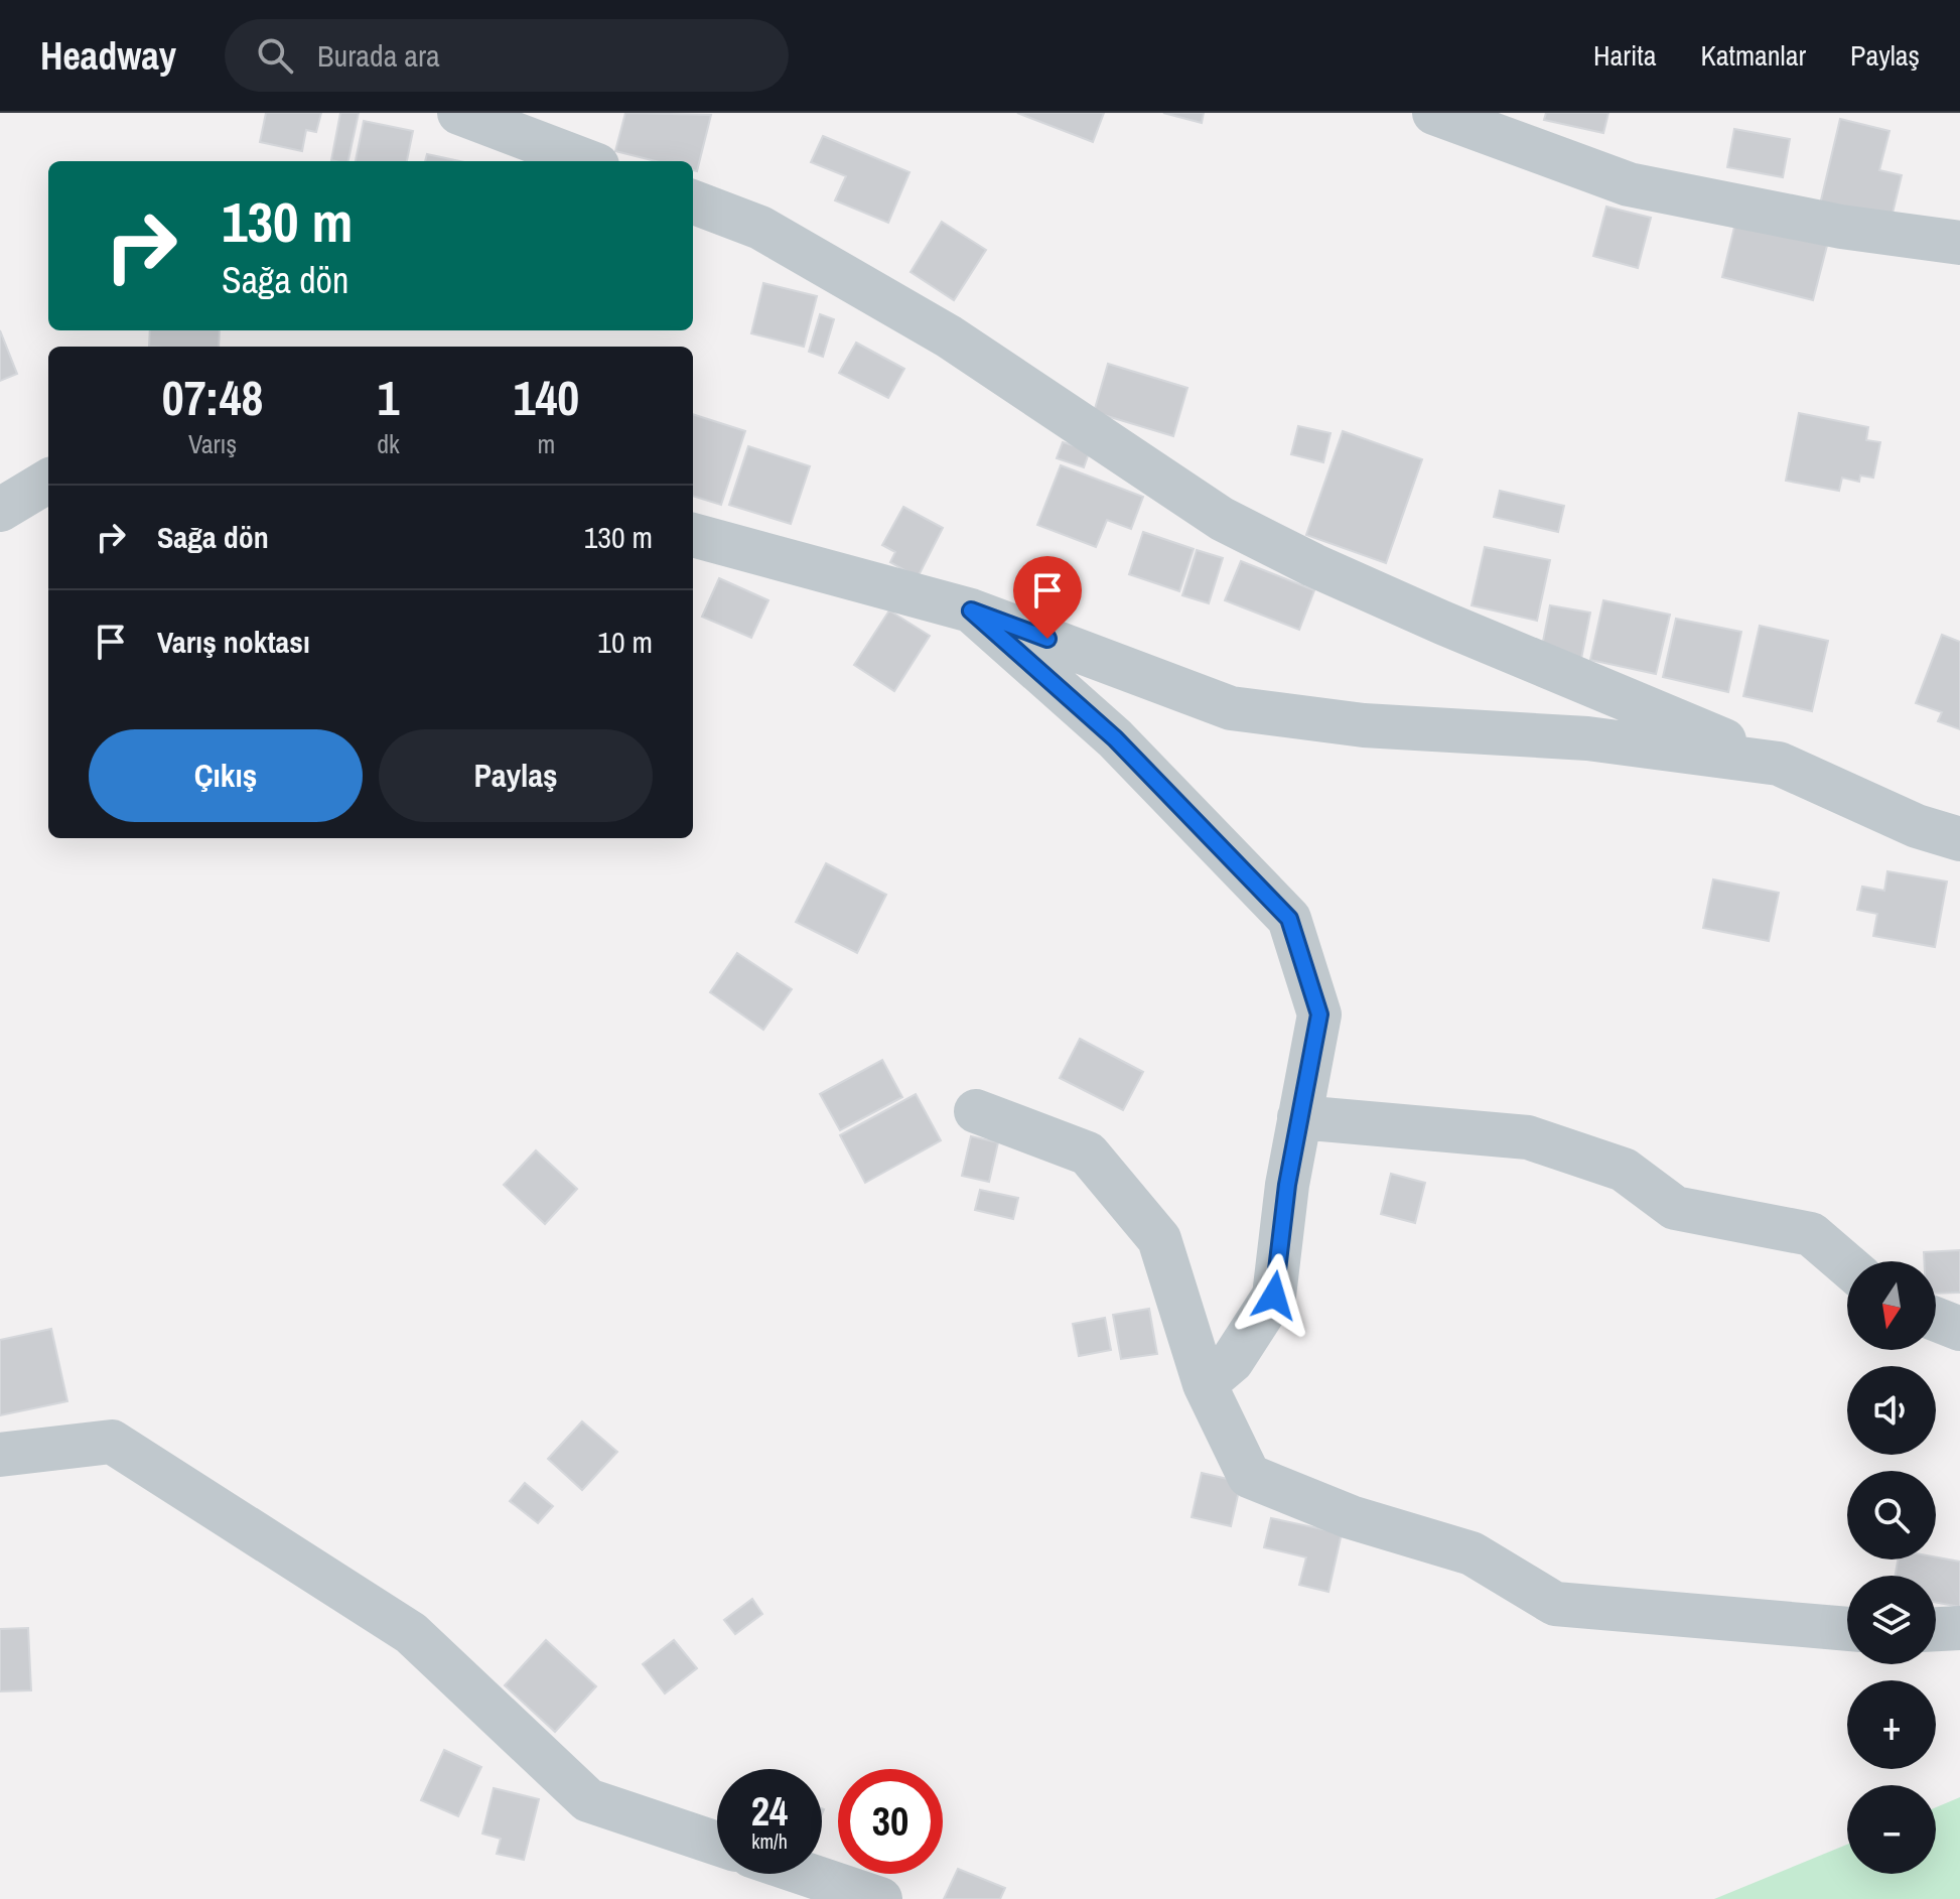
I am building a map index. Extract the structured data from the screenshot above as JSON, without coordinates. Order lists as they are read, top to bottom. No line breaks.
{"north":"bottom","page":{"header":"Headway","search":"Burada ara","nav":["Harita","Katmanlar","Paylaş"],"turn":["130 m","Sağa dön"],"eta":["07:48","Varış","1","dk","140","m"],"list":[{"name":"Sağa dön","value":"130 m"},{"name":"Varış noktası","value":"10 m"}],"buttons":["Çıkış","Paylaş"],"map_buttons":["+","−"],"speed":"24 km/h","limit":"30"}}
